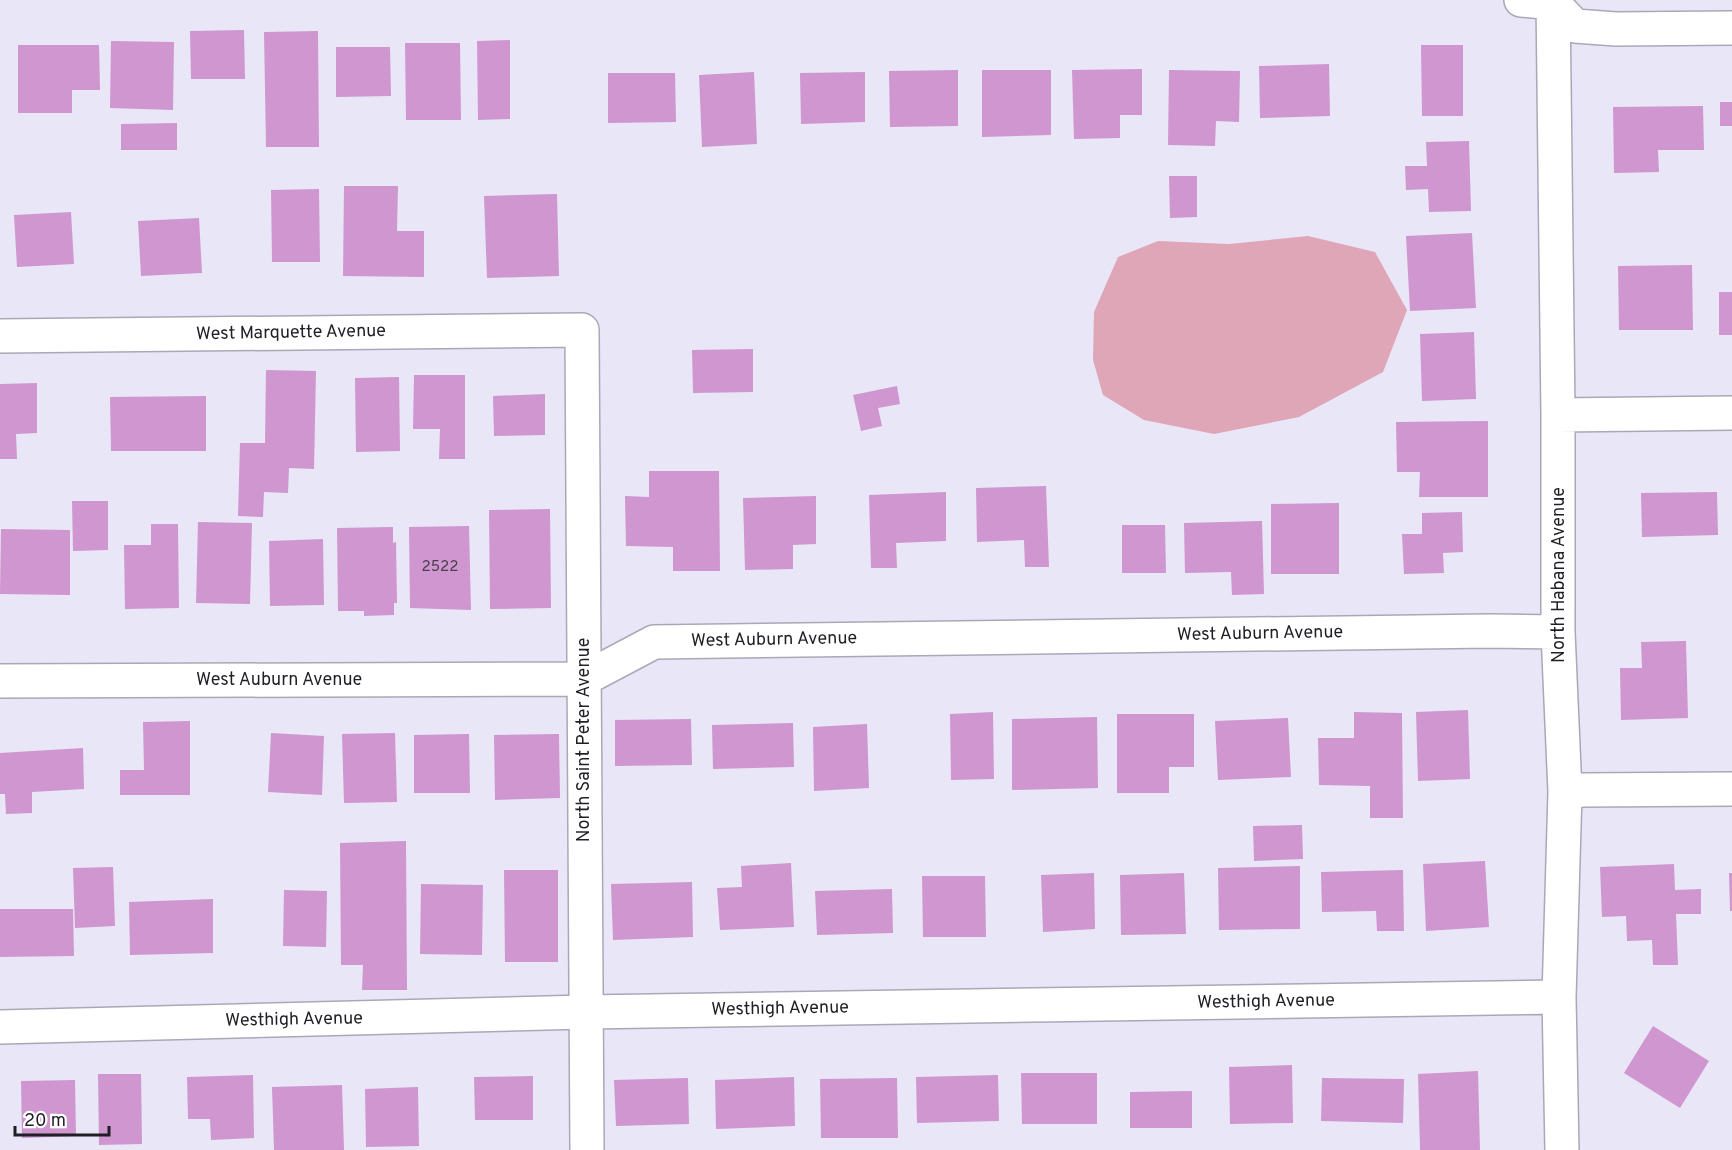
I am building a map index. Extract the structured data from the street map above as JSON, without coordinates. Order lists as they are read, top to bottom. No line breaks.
{"streets":{"street":["West Marquette Avenue","North Habana Avenue","West Auburn Avenue","North Saint Peter Avenue","Westhigh Avenue"]},"crossings":[["West Marquette Avenue","North Saint Peter Avenue"],["North Habana Avenue","West Auburn Avenue"],["North Habana Avenue","Westhigh Avenue"],["West Auburn Avenue","North Saint Peter Avenue"],["North Saint Peter Avenue","Westhigh Avenue"]],"house_numbers":["2522"],"scale_bar":"20 m"}
